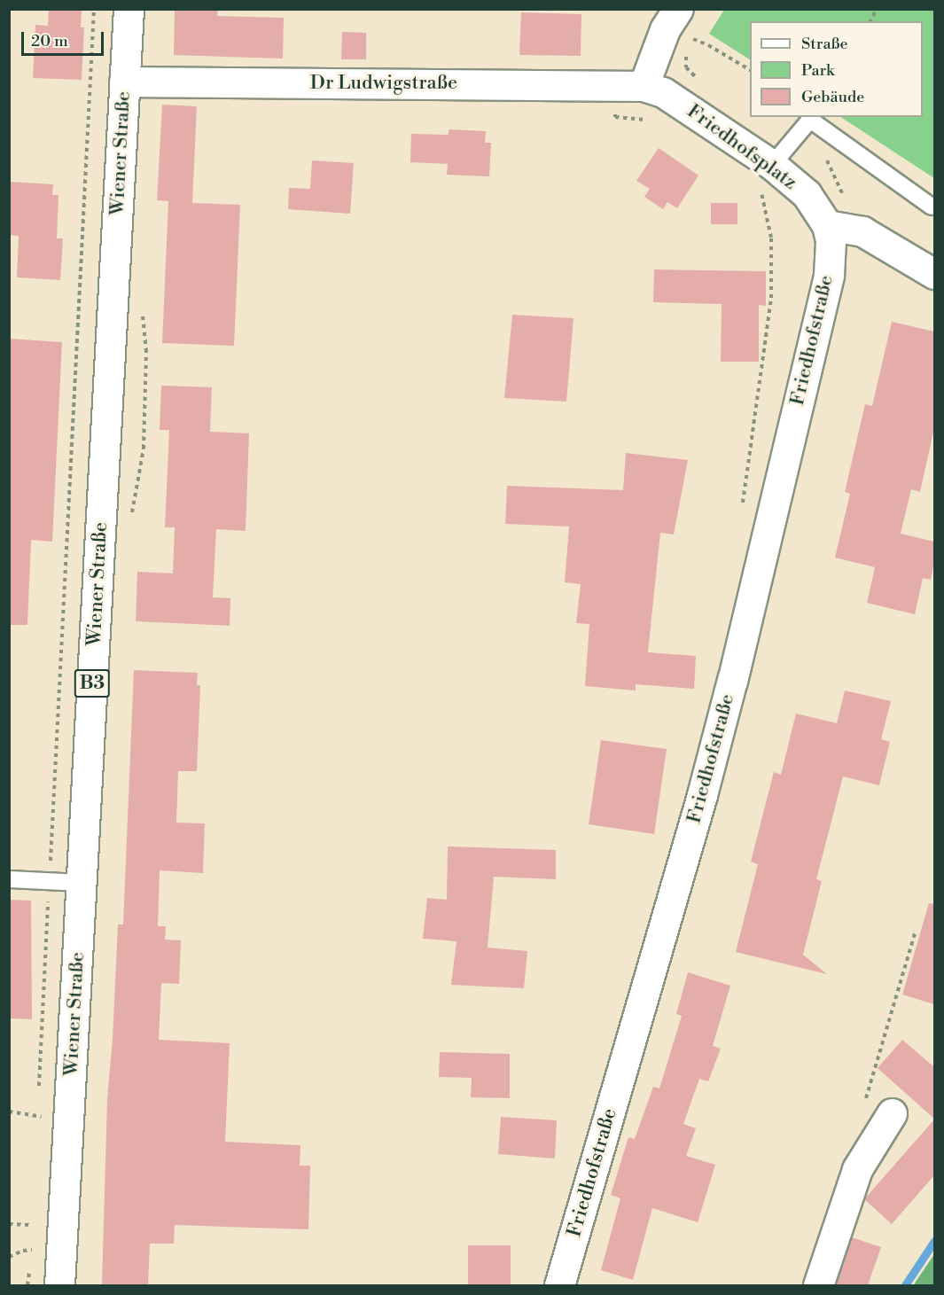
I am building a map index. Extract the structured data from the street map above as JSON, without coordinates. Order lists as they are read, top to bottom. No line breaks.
{"streets":{"street":["Dr Ludwigstraße","Friedhofsplatz","Wiener Straße","Friedhofstraße","B3"]},"crossings":[["Dr Ludwigstraße","Friedhofsplatz"],["Dr Ludwigstraße","Wiener Straße"],["Friedhofsplatz","Friedhofstraße"]],"legend":["Straße","Park","Gebäude"],"scale_bar":"20 m"}
